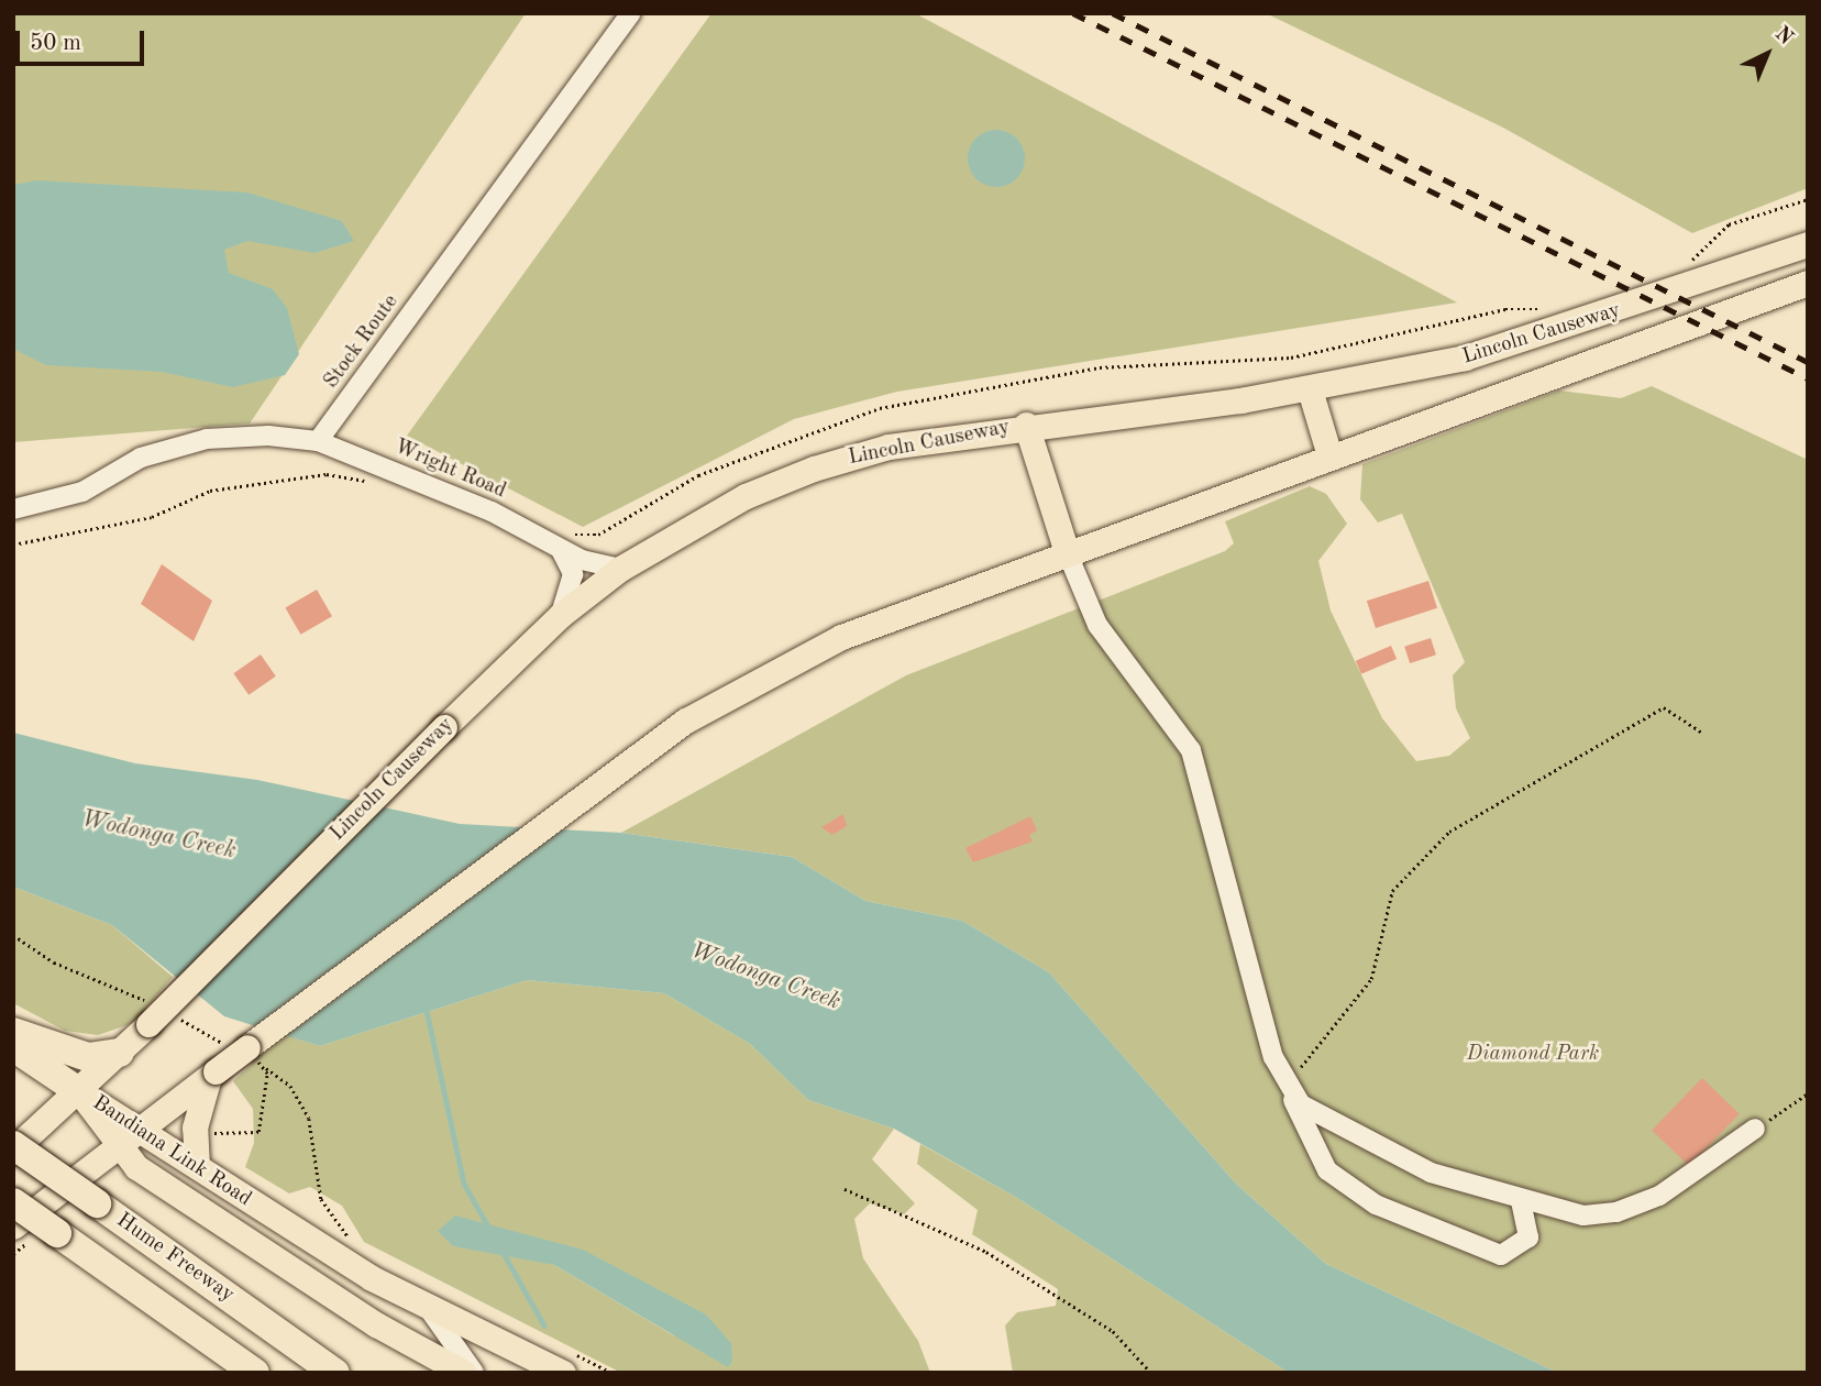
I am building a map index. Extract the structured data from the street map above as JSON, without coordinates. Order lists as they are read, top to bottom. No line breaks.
{"streets":{"highway":["Hume Freeway"],"main road":["Lincoln Causeway","Bandiana Link Road"],"street":["Stock Route","Wright Road"]},"crossings":[["Lincoln Causeway","Wright Road"],["Lincoln Causeway","Bandiana Link Road"],["Lincoln Causeway","Hume Freeway"],["Stock Route","Wright Road"]],"water":["Wodonga Creek"],"parks":["Diamond Park"],"scale_bar":"50 m","north":"top right"}
